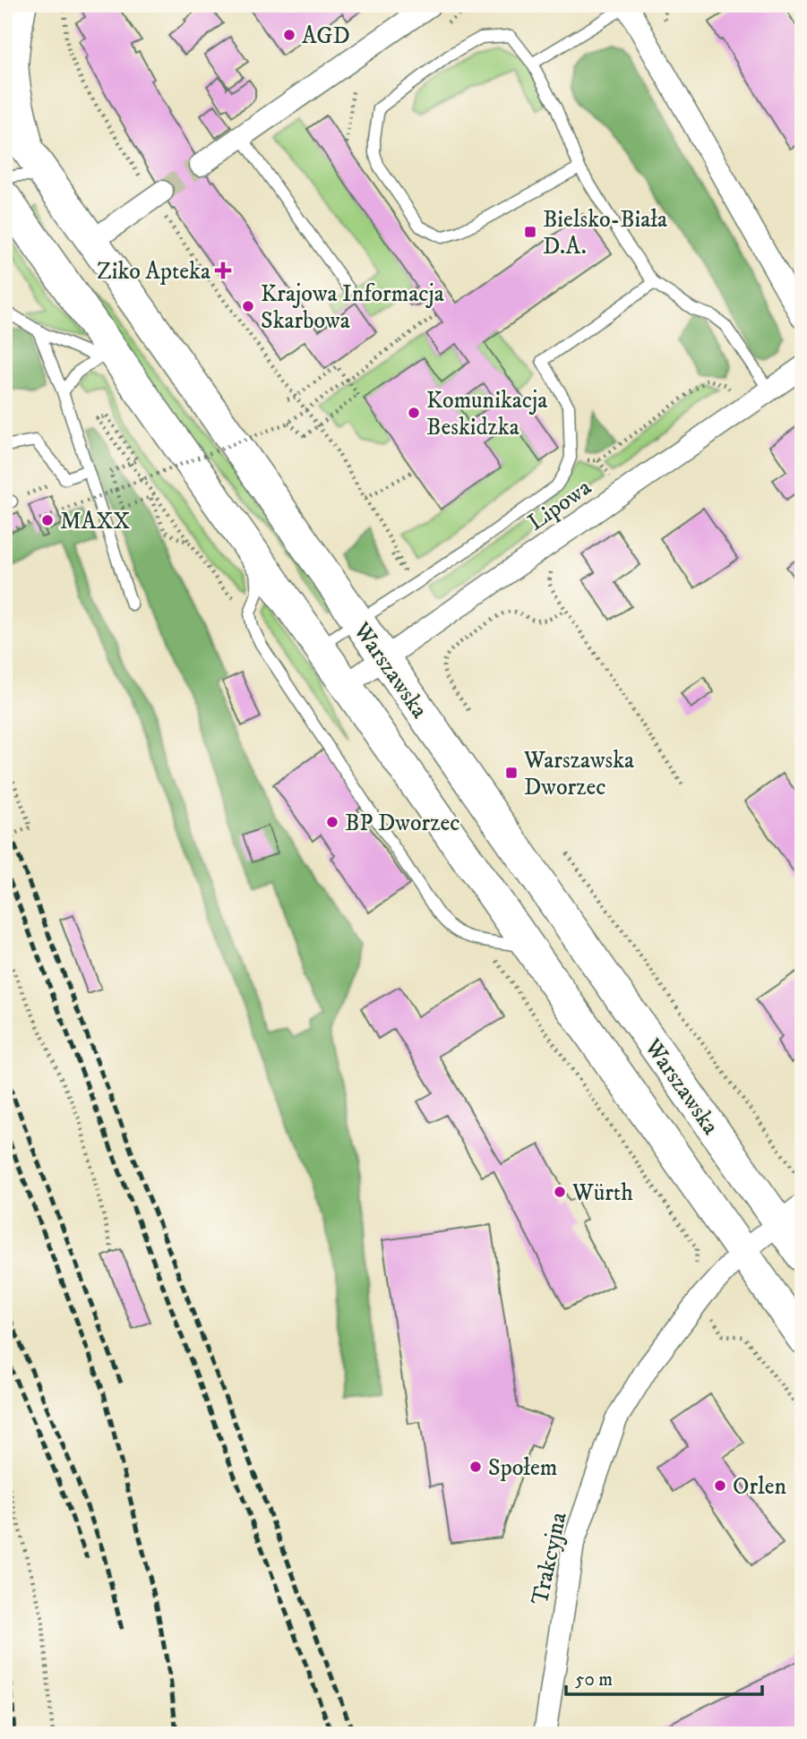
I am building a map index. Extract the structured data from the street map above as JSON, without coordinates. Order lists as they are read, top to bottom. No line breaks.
{"streets":{"main road":["Warszawska"],"street":["Lipowa","Trakcyjna"]},"crossings":[["Lipowa","Warszawska"],["Warszawska","Trakcyjna"]],"places":{"other":["AGD","Krajowa Informacja Skarbowa","Komunikacja Beskidzka","MAXX","BP Dworzec","Würth","Społem","Orlen"],"transit":["Bielsko-Biała D.A.","Warszawska Dworzec"],"health":["Ziko Apteka"]},"scale_bar":"50 m"}
